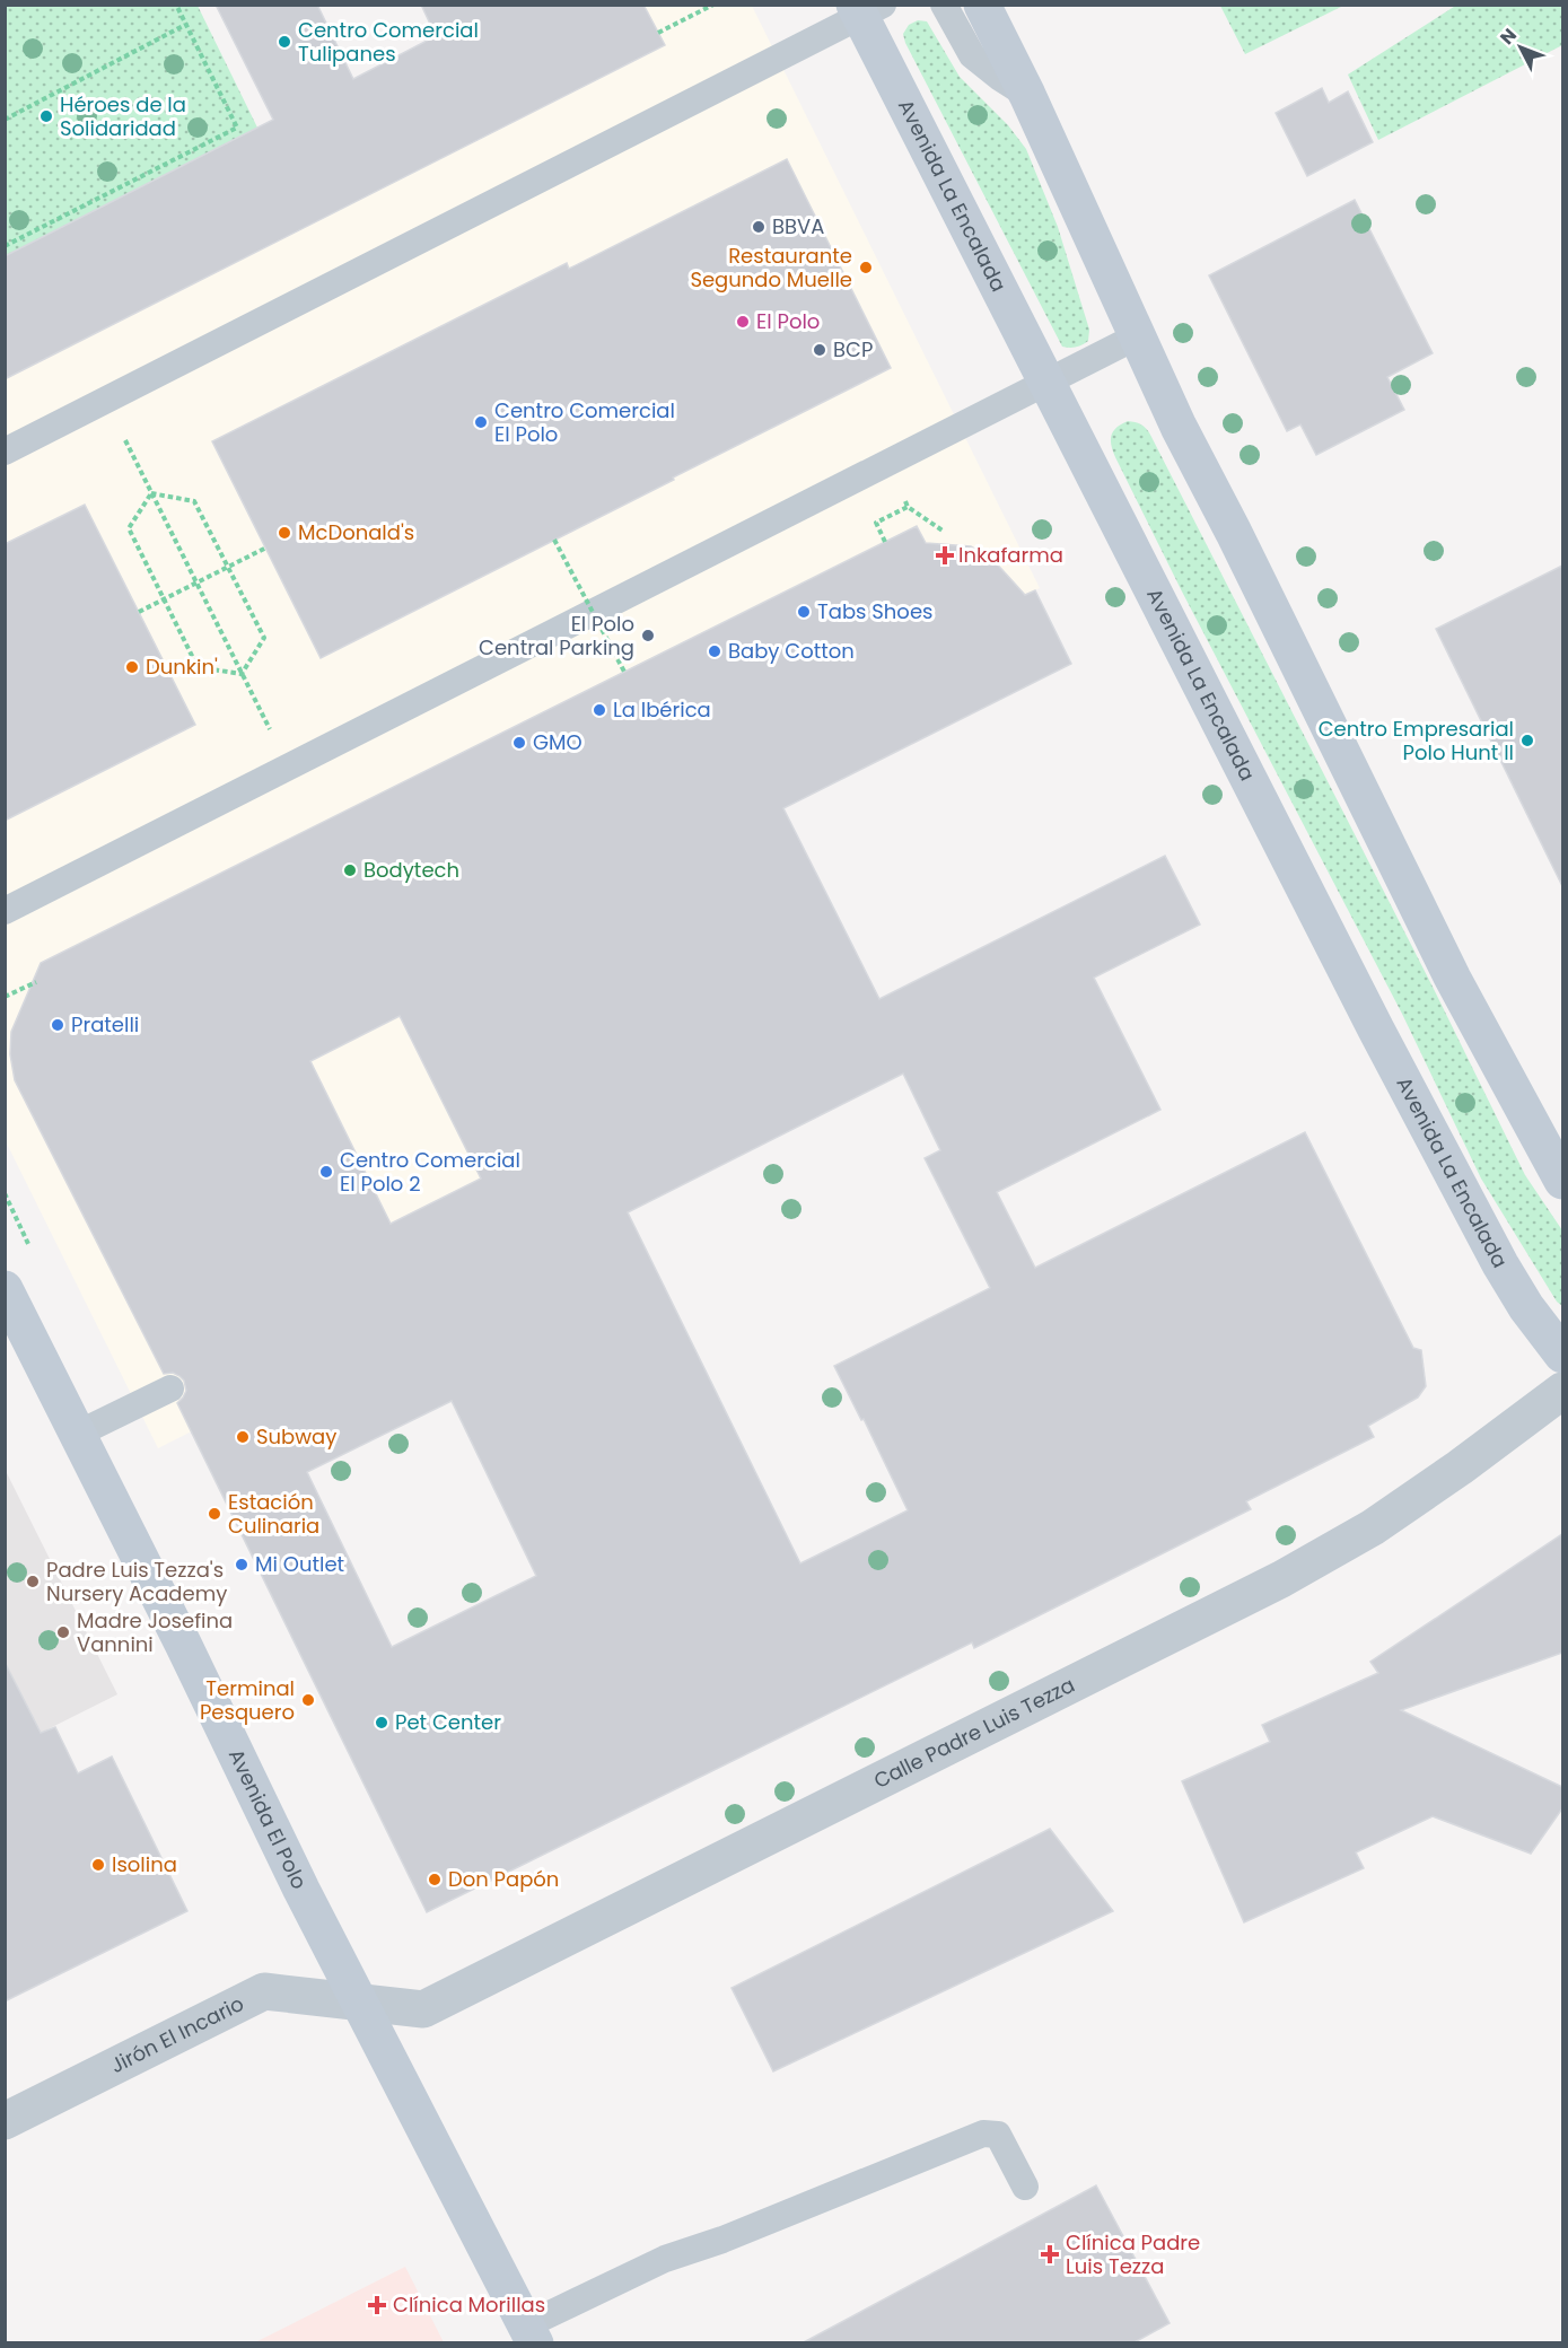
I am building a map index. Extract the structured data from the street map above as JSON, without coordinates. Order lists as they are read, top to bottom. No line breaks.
{"streets":{"main road":["Avenida La Encalada","Avenida El Polo"],"street":["Calle Padre Luis Tezza","Jirón El Incario"]},"crossings":[["Calle Padre Luis Tezza","Avenida El Polo"],["Calle Padre Luis Tezza","Jirón El Incario"],["Avenida El Polo","Jirón El Incario"]],"places":{"other":["Centro Comercial Tulipanes","Héroes de la Solidaridad","BBVA","Restaurante Segundo Muelle","El Polo","BCP","Centro Comercial El Polo","McDonald's","Tabs Shoes","El Polo Central Parking","Baby Cotton","Dunkin'","La Ibérica","Centro Empresarial Polo Hunt II","GMO","Bodytech","Pratelli","Centro Comercial El Polo 2","Subway","Estación Culinaria","Mi Outlet","Padre Luis Tezza's Nursery Academy","Madre Josefina Vannini","Terminal Pesquero","Pet Center","Isolina","Don Papón"],"health":["Inkafarma","Clínica Padre Luis Tezza","Clínica Morillas"]},"north":"top left"}
